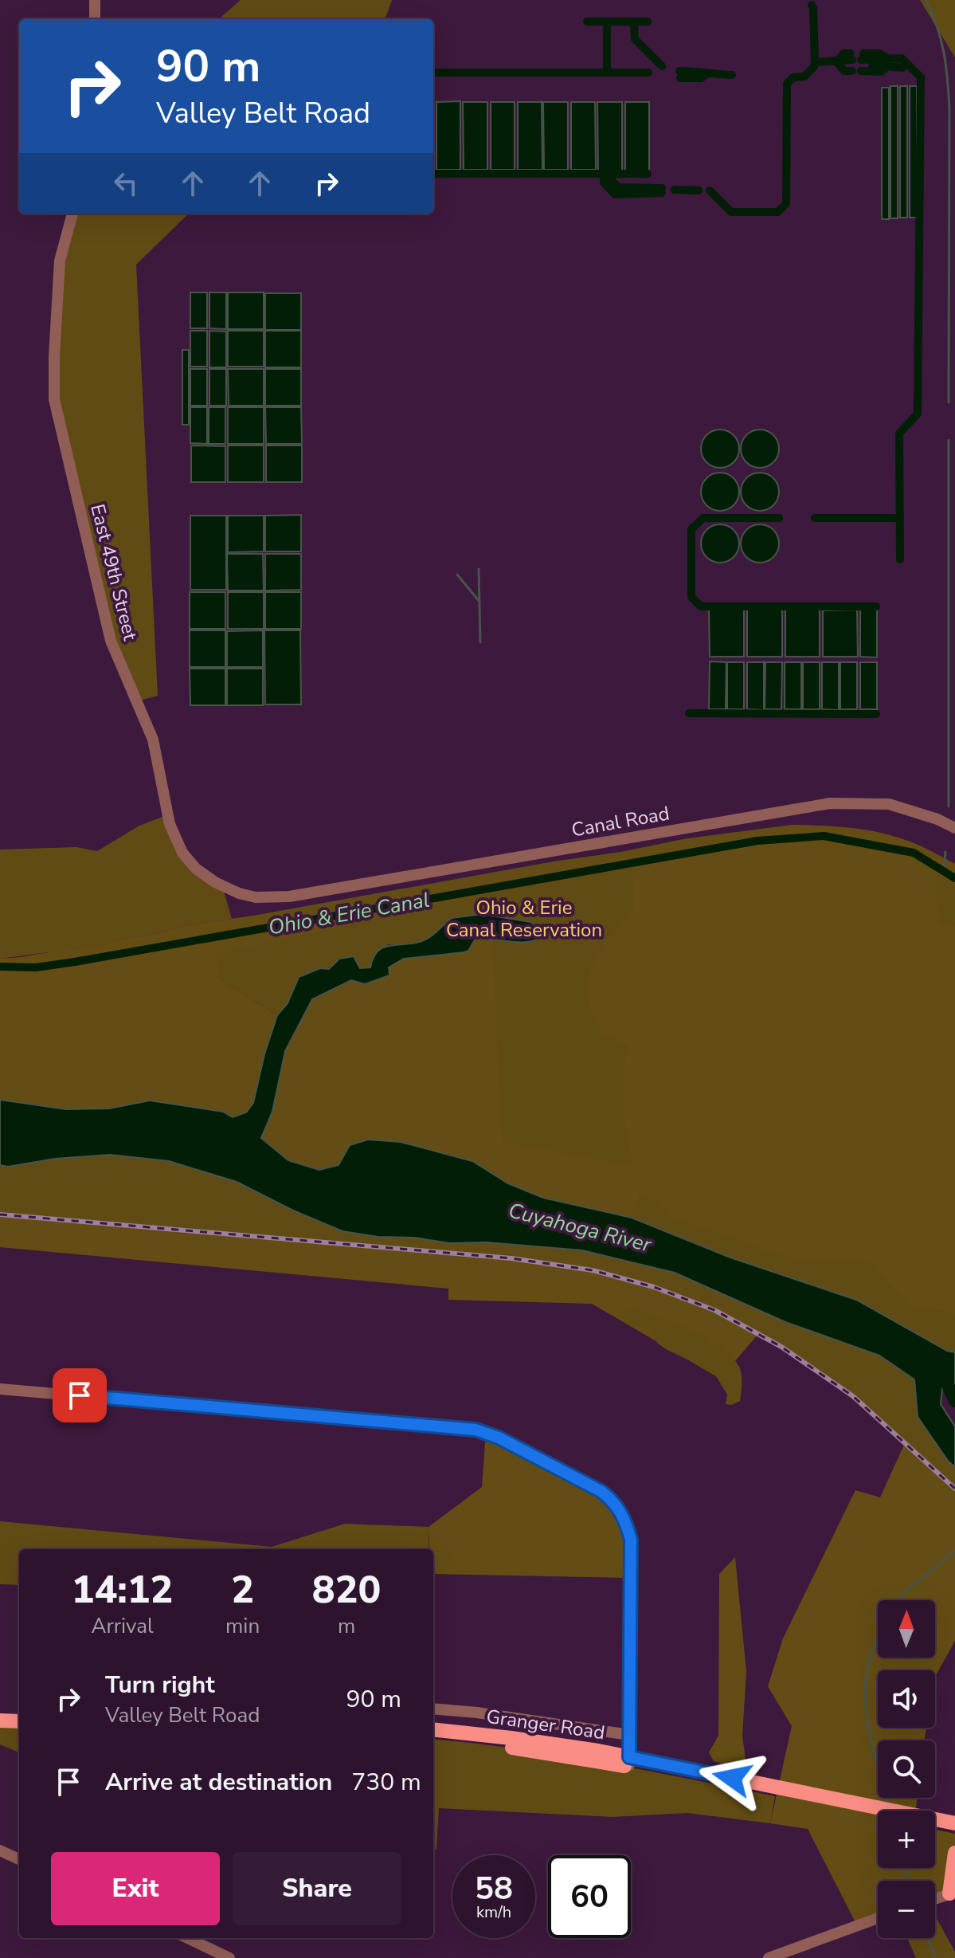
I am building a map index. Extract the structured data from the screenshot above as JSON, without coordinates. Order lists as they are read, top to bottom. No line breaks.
{"streets":{"main road":["Granger Road"],"street":["East 49th Street","Canal Road"]},"crossings":[["East 49th Street","Canal Road"]],"water":["Ohio & Erie Canal","Cuyahoga River"],"parks":["Ohio & Erie Canal Reservation"],"north":"top","page":{"turn":["90 m","Valley Belt Road"],"eta":["14:12","Arrival","2","min","820","m"],"map_buttons":["+","−"],"list":[{"name":"Turn right","note":"Valley Belt Road","value":"90 m"},{"name":"Arrive at destination","value":"730 m"}],"buttons":["Exit","Share"],"speed":"58 km/h","limit":"60"}}
